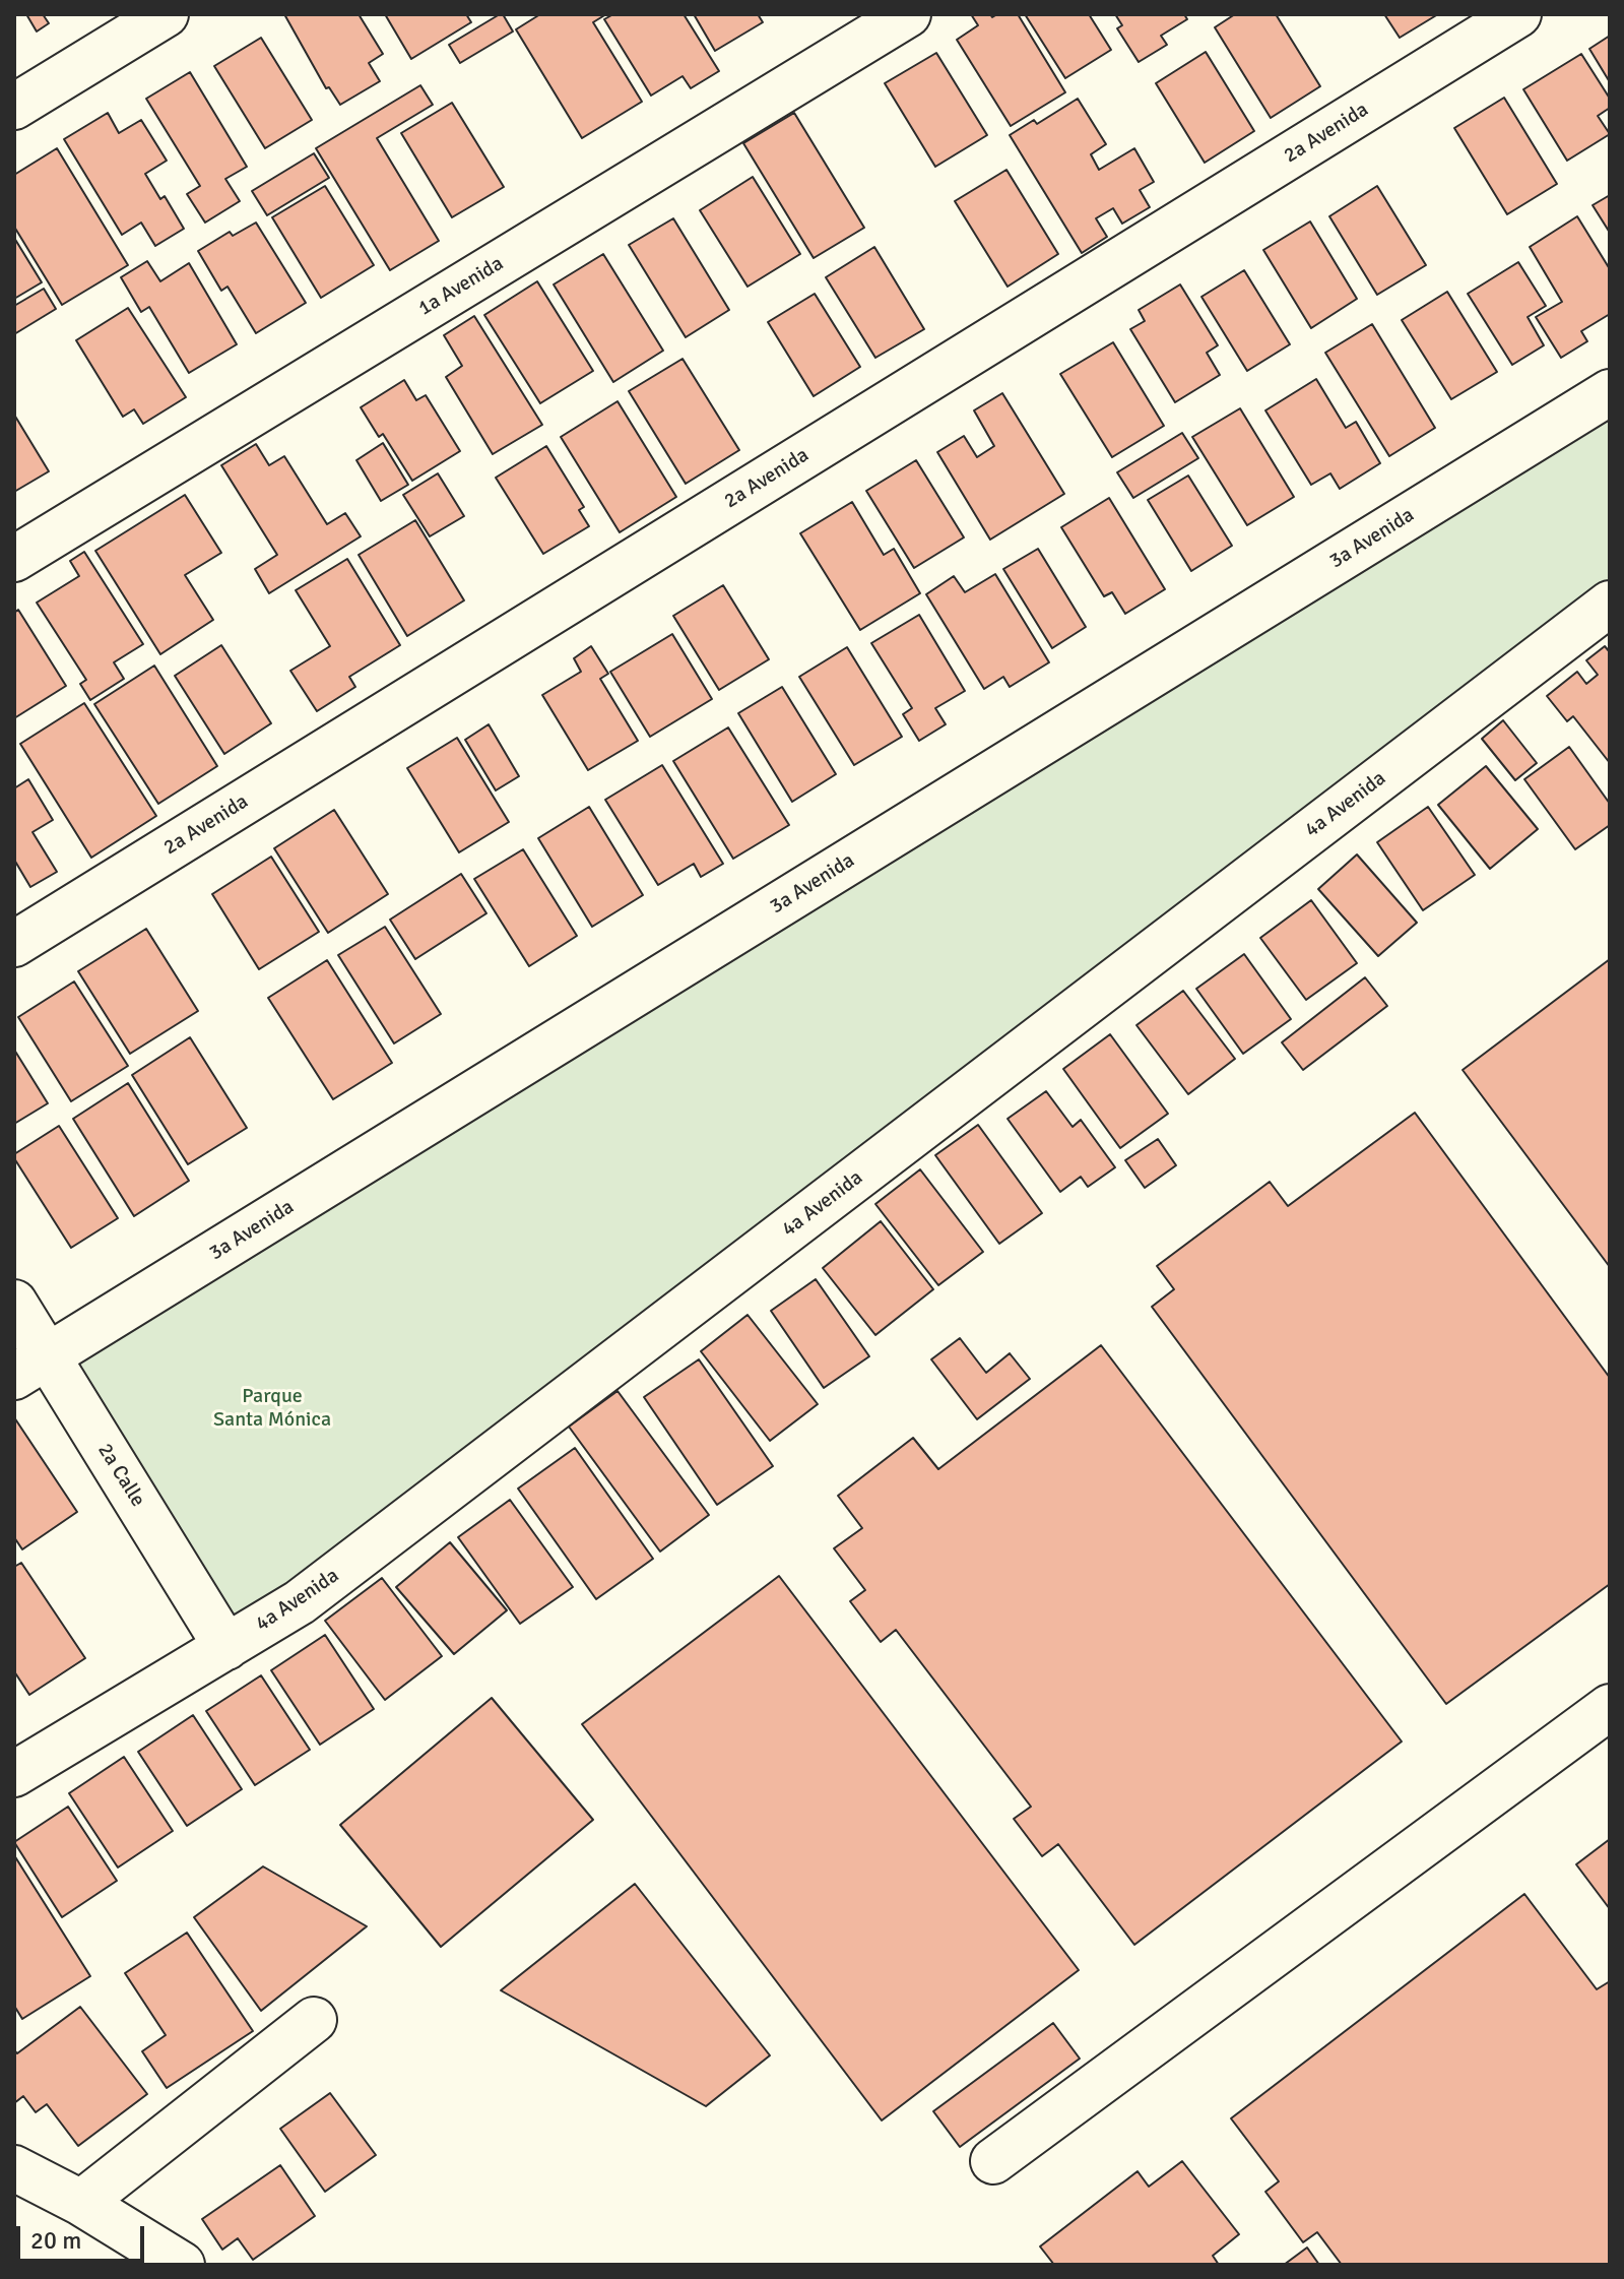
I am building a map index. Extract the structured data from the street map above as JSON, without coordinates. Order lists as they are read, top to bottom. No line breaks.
{"streets":{"street":["2a Avenida","1a Avenida","3a Avenida","4a Avenida","2a Calle"]},"crossings":[["3a Avenida","2a Calle"],["4a Avenida","2a Calle"]],"parks":["Parque Santa Mónica"],"scale_bar":"20 m"}
